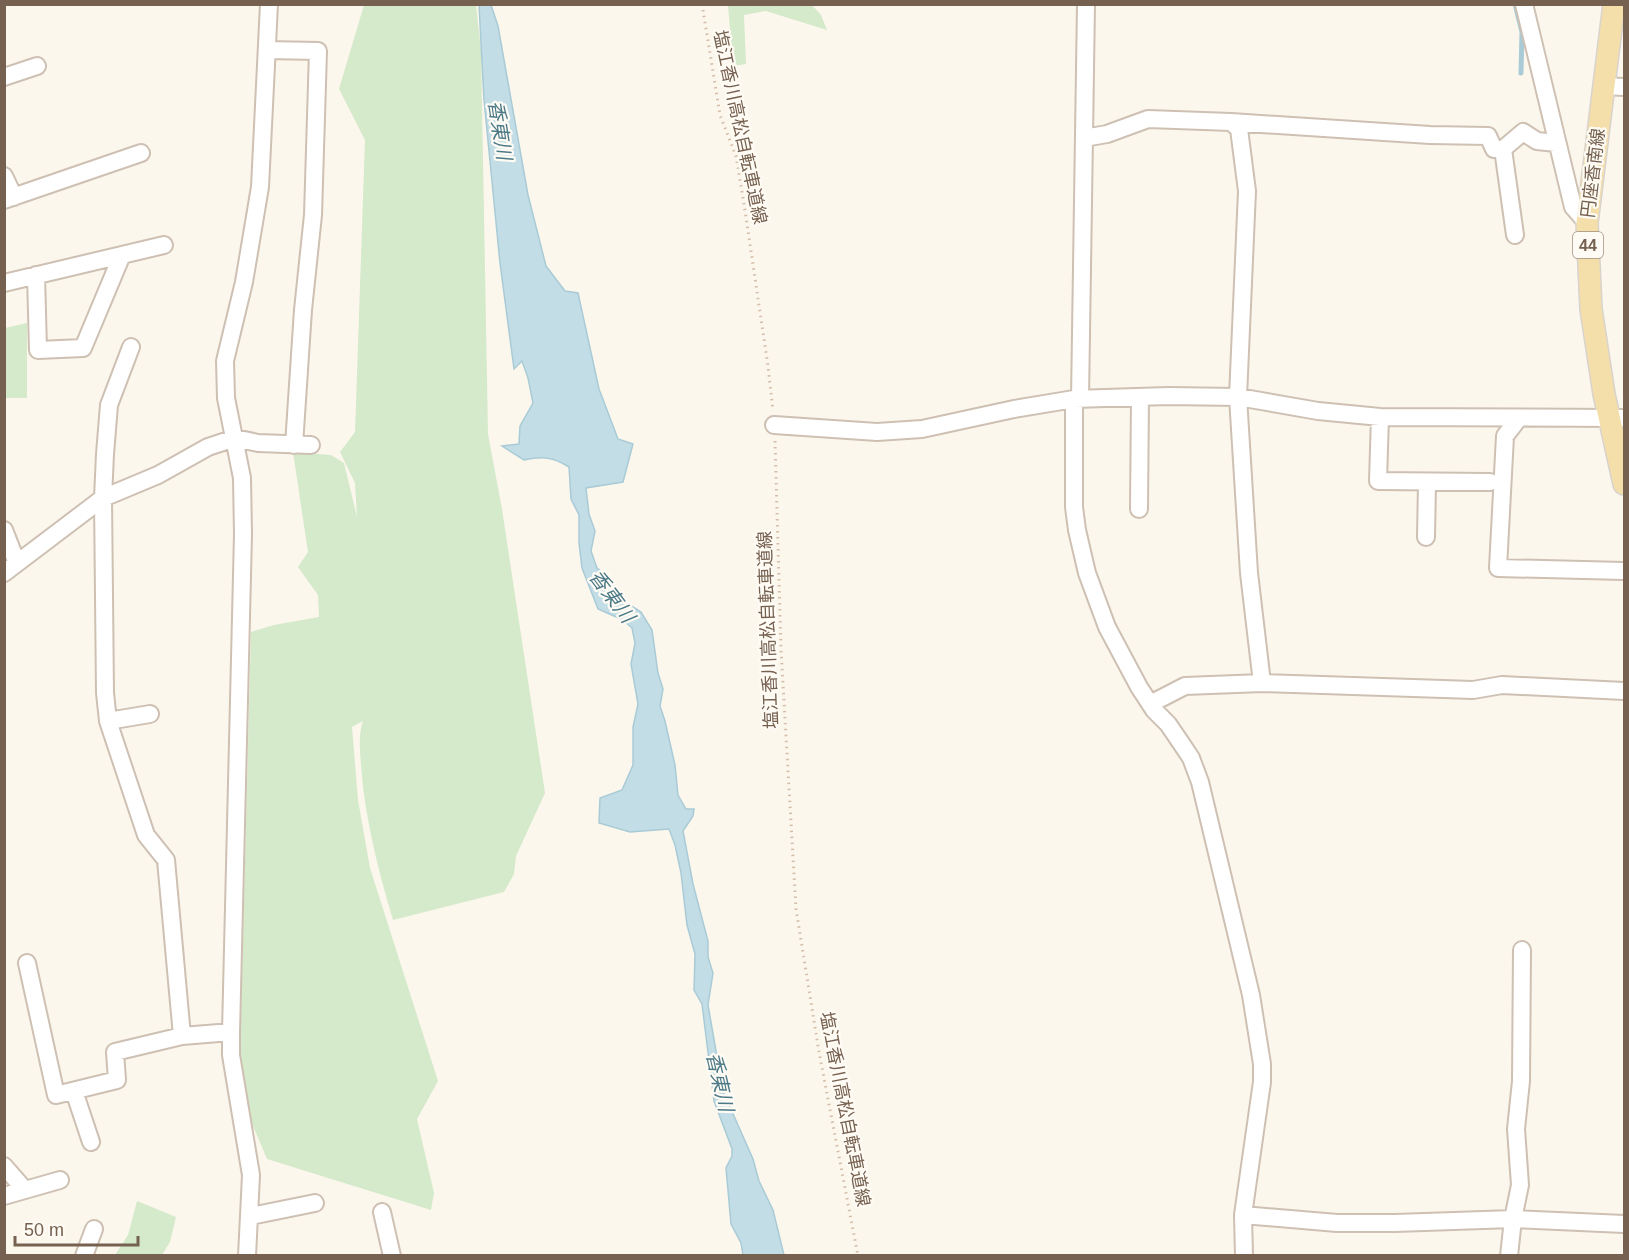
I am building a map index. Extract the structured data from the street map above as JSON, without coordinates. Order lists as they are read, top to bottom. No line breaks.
{"streets":{"main road":["円座香南線","44"],"path":["塩江香川高松自転車道線"]},"water":["香東川"],"scale_bar":"50 m"}
